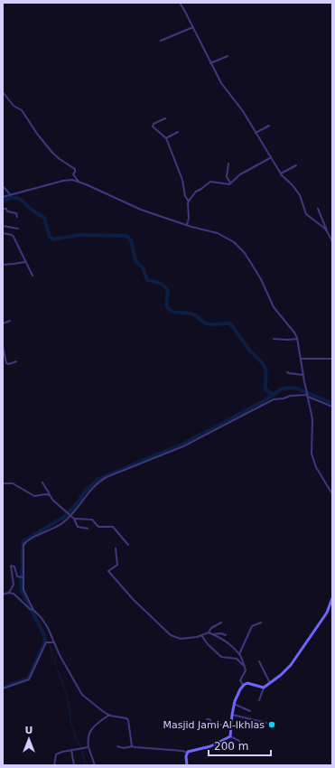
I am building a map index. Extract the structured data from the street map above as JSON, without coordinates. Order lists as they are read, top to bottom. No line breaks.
{"places":["Masjid Jami Al-Ikhlas"],"scale_bar":"200 m","north":"top"}
